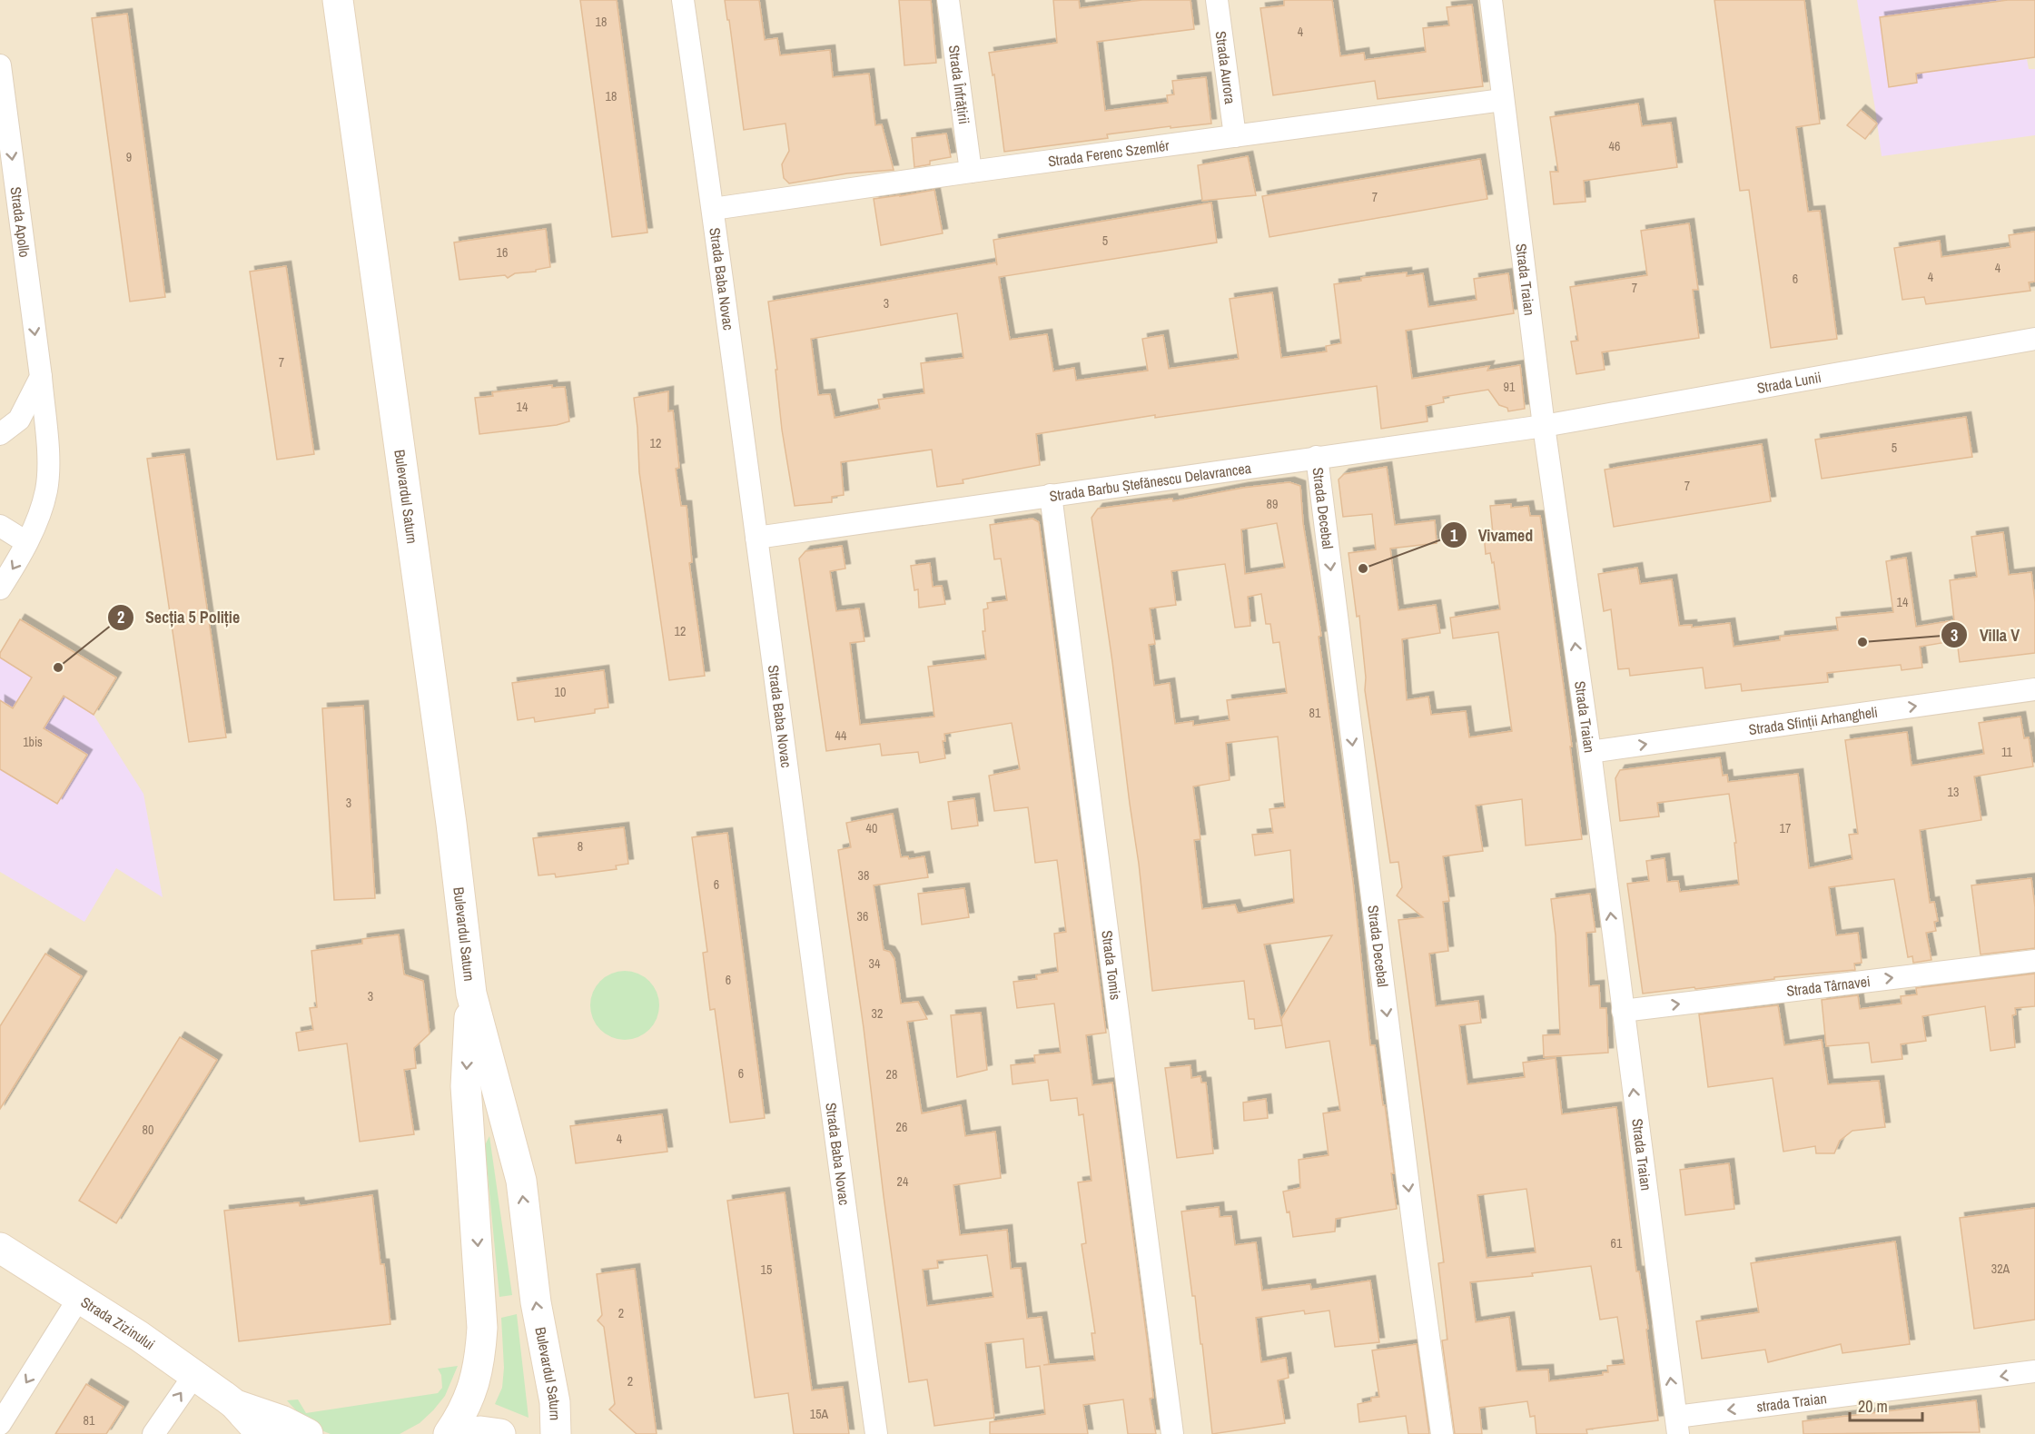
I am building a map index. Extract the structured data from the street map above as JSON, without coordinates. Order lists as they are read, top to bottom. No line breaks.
{"streets":{"main road":["Bulevardul Saturn","Strada Zizinului"],"street":["Strada Aurora","Strada Înfrățirii","Strada Ferenc Szemlér","Strada Apollo","Strada Baba Novac","Strada Traian","Strada Lunii","Strada Barbu Ștefănescu Delavrancea","Strada Decebal","Strada Sfinții Arhangheli","Strada Tomis","Strada Târnavei","strada Traian"]},"crossings":[["Strada Aurora","Strada Ferenc Szemlér"],["Strada Înfrățirii","Strada Ferenc Szemlér"],["Strada Ferenc Szemlér","Strada Baba Novac"],["Strada Ferenc Szemlér","Strada Traian"],["Strada Baba Novac","Strada Barbu Ștefănescu Delavrancea"],["Strada Traian","Strada Lunii"],["Strada Traian","Strada Barbu Ștefănescu Delavrancea"],["Strada Traian","Strada Sfinții Arhangheli"],["Strada Traian","Strada Târnavei"],["Strada Traian","strada Traian"],["Strada Lunii","Strada Barbu Ștefănescu Delavrancea"],["Strada Barbu Ștefănescu Delavrancea","Strada Decebal"],["Strada Barbu Ștefănescu Delavrancea","Strada Tomis"]],"one_way":["Strada Apollo","Strada Traian","Strada Decebal","Strada Sfinții Arhangheli","Strada Târnavei","strada Traian"],"places":["Vivamed","Villa V","Secția 5 Poliție"],"house_numbers":["18","4","18","46","9","7","5","16","4","4","6","7","3","7","91","14","12","5","7","89","14","12","10","81","44","1bis","11","13","3","40","17","8","38","6","36","34","6","3","32","6","28","26","80","4","24","61","32A","15","2","2","15A","81"],"scale_bar":"20 m"}
